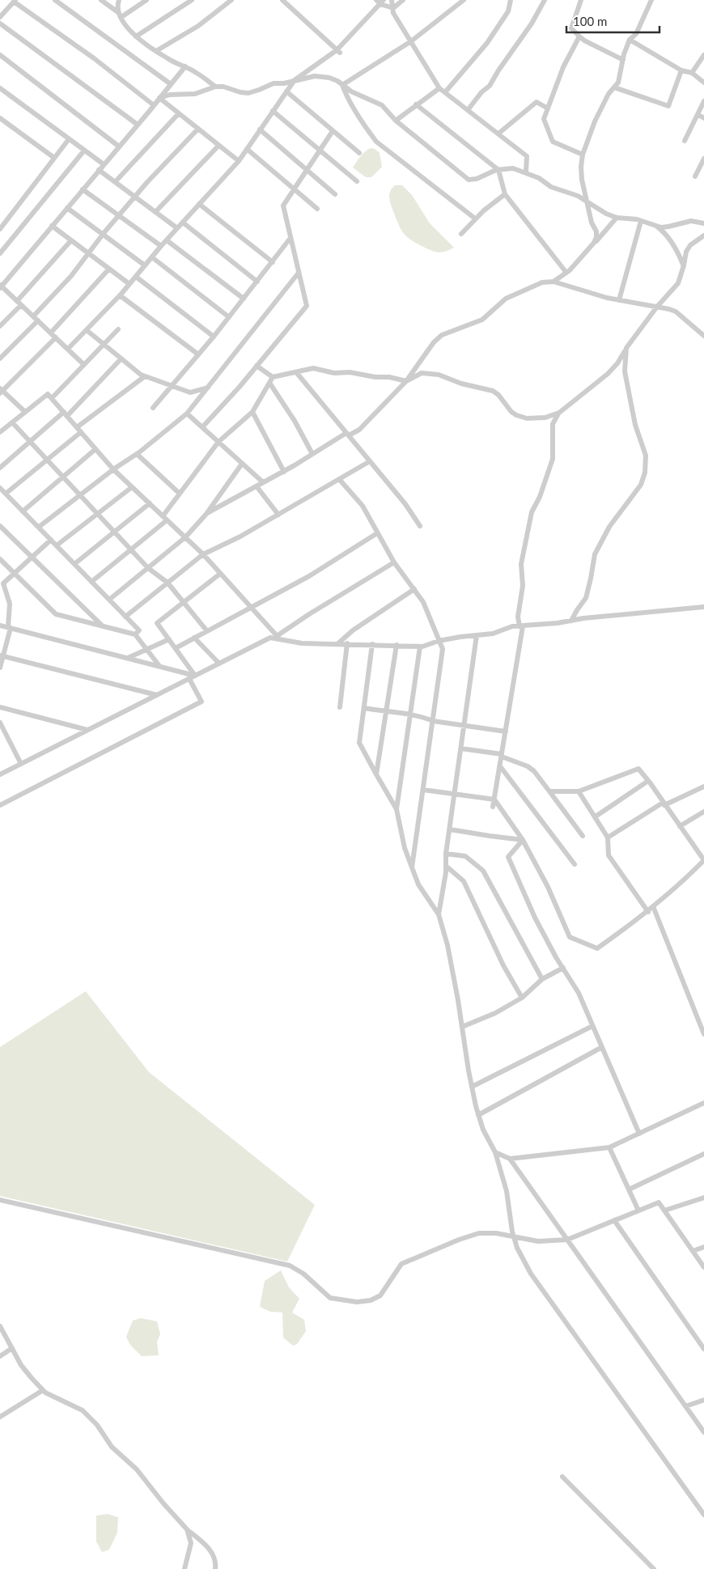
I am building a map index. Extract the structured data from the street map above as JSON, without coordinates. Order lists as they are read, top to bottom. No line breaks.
{"scale_bar":"100 m"}
